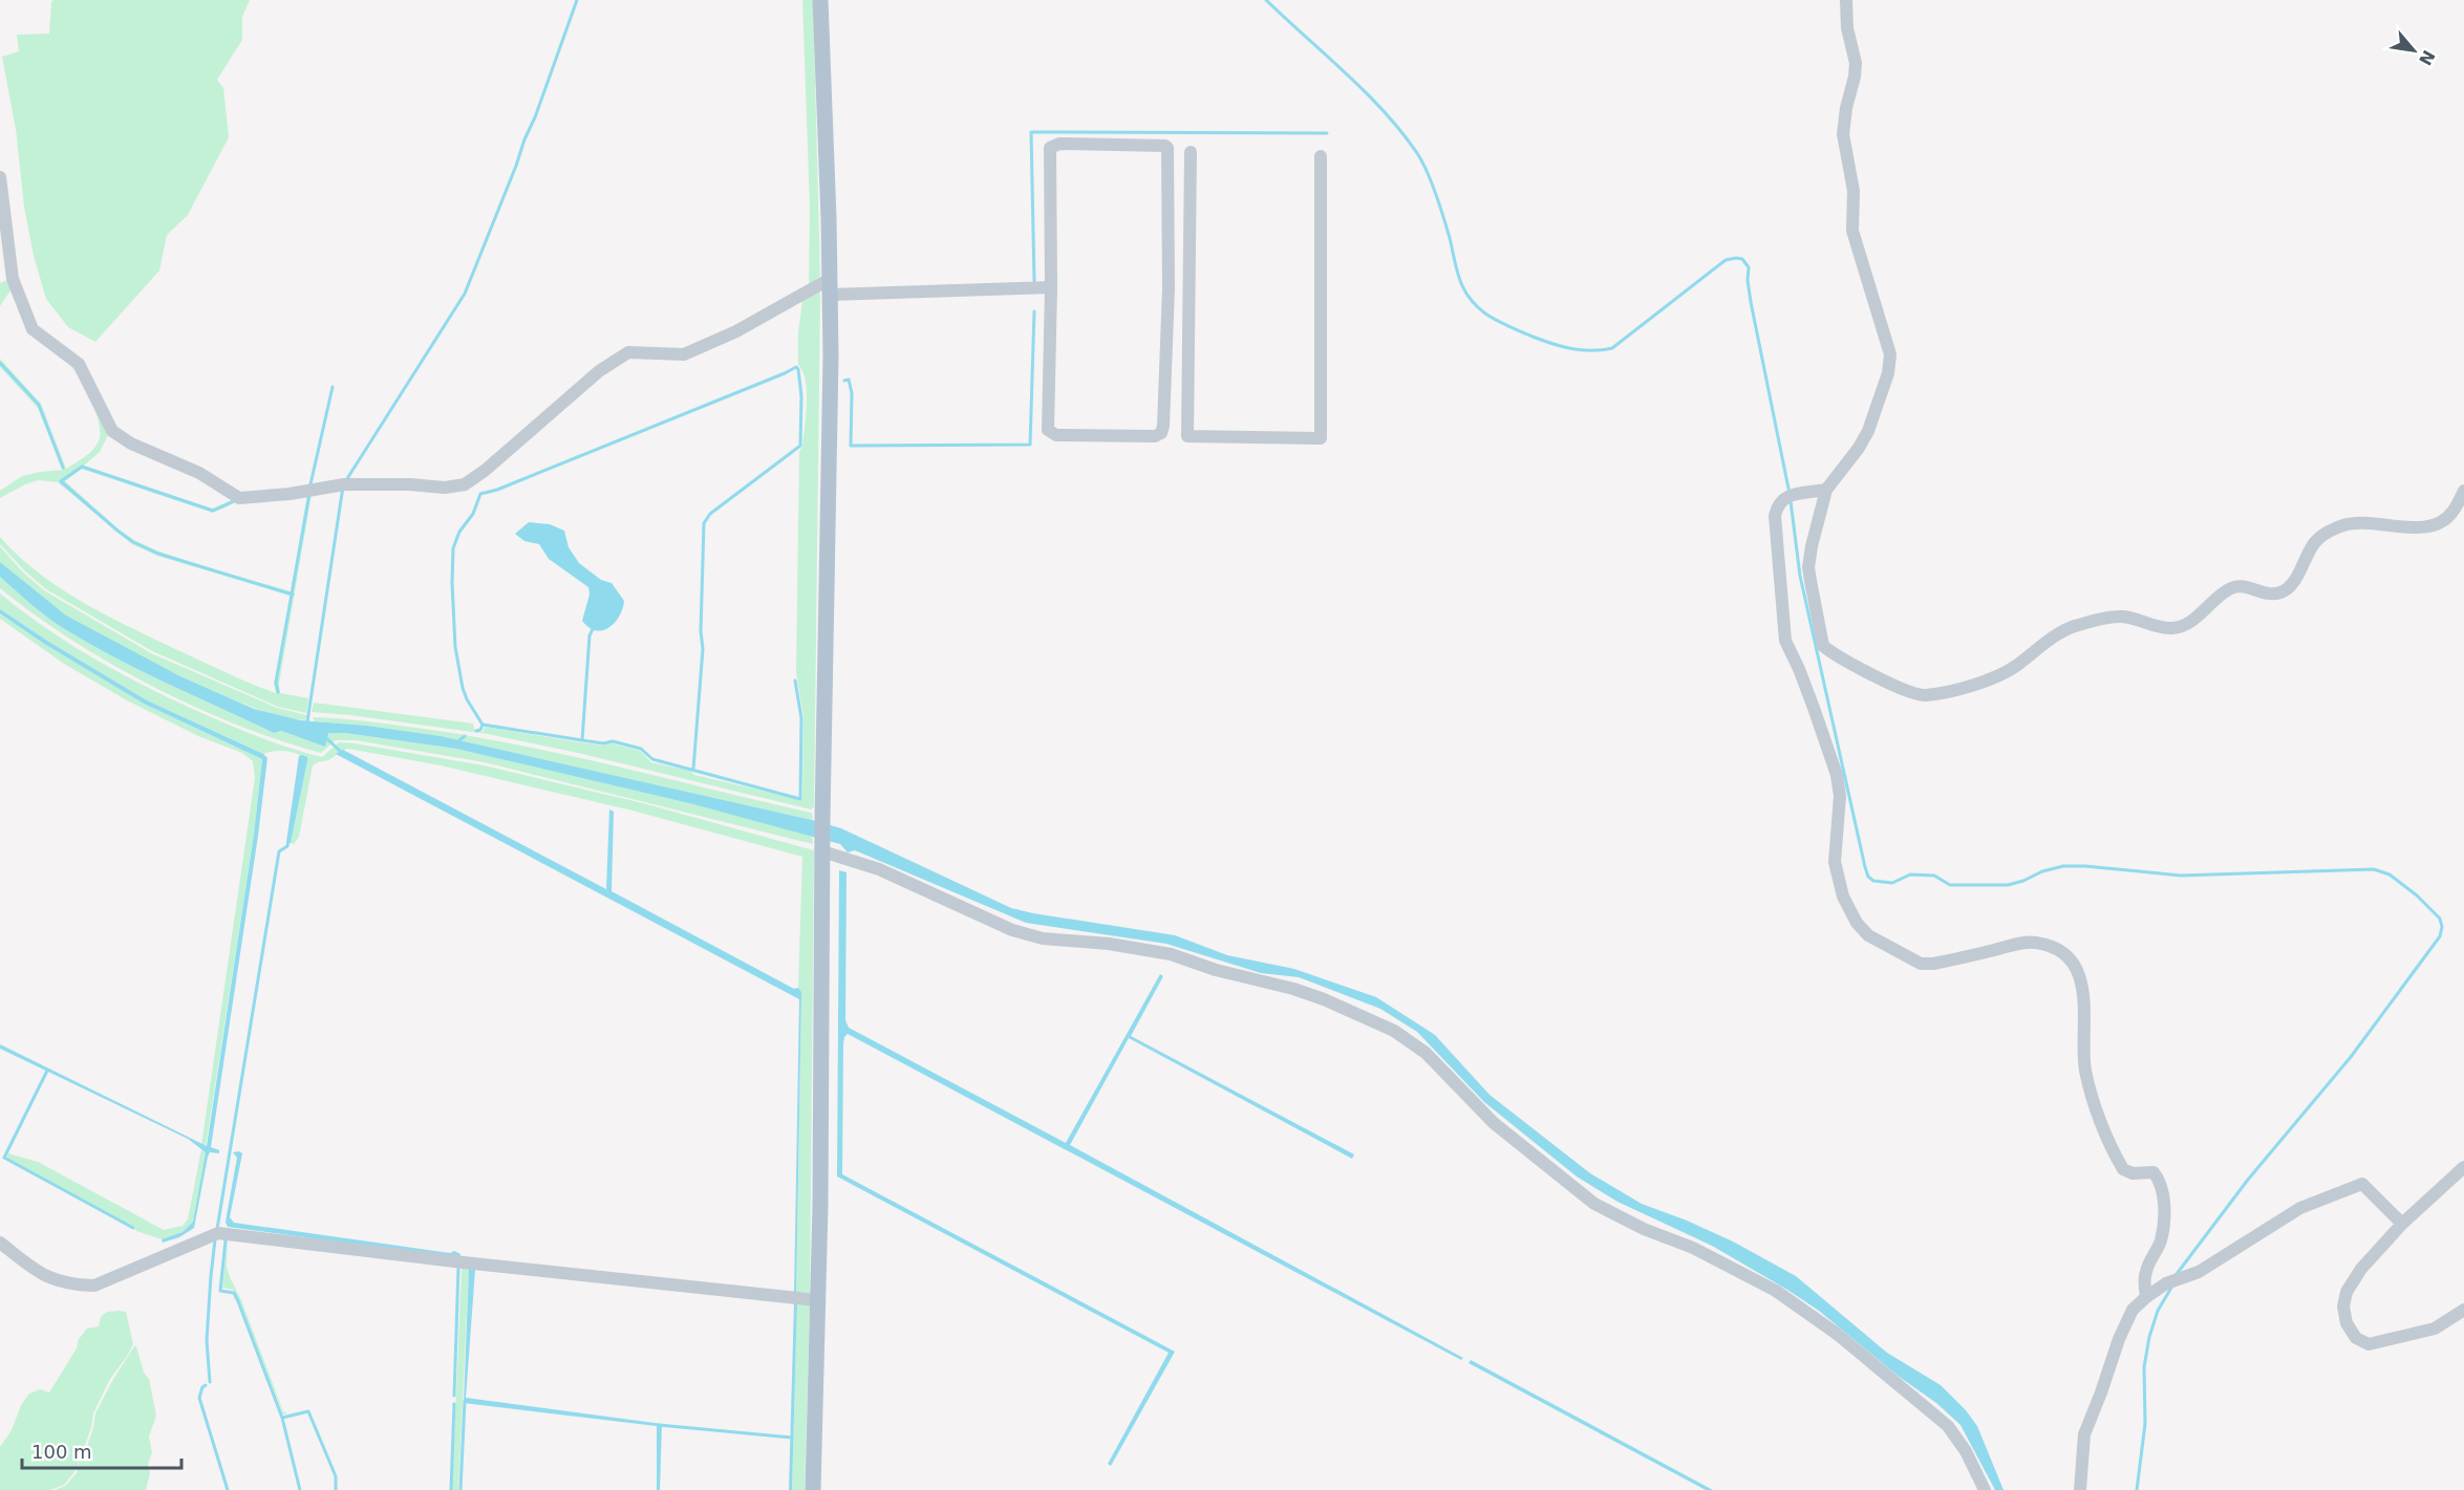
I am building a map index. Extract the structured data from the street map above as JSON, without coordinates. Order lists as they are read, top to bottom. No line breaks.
{"scale_bar":"100 m","north":"bottom right"}
